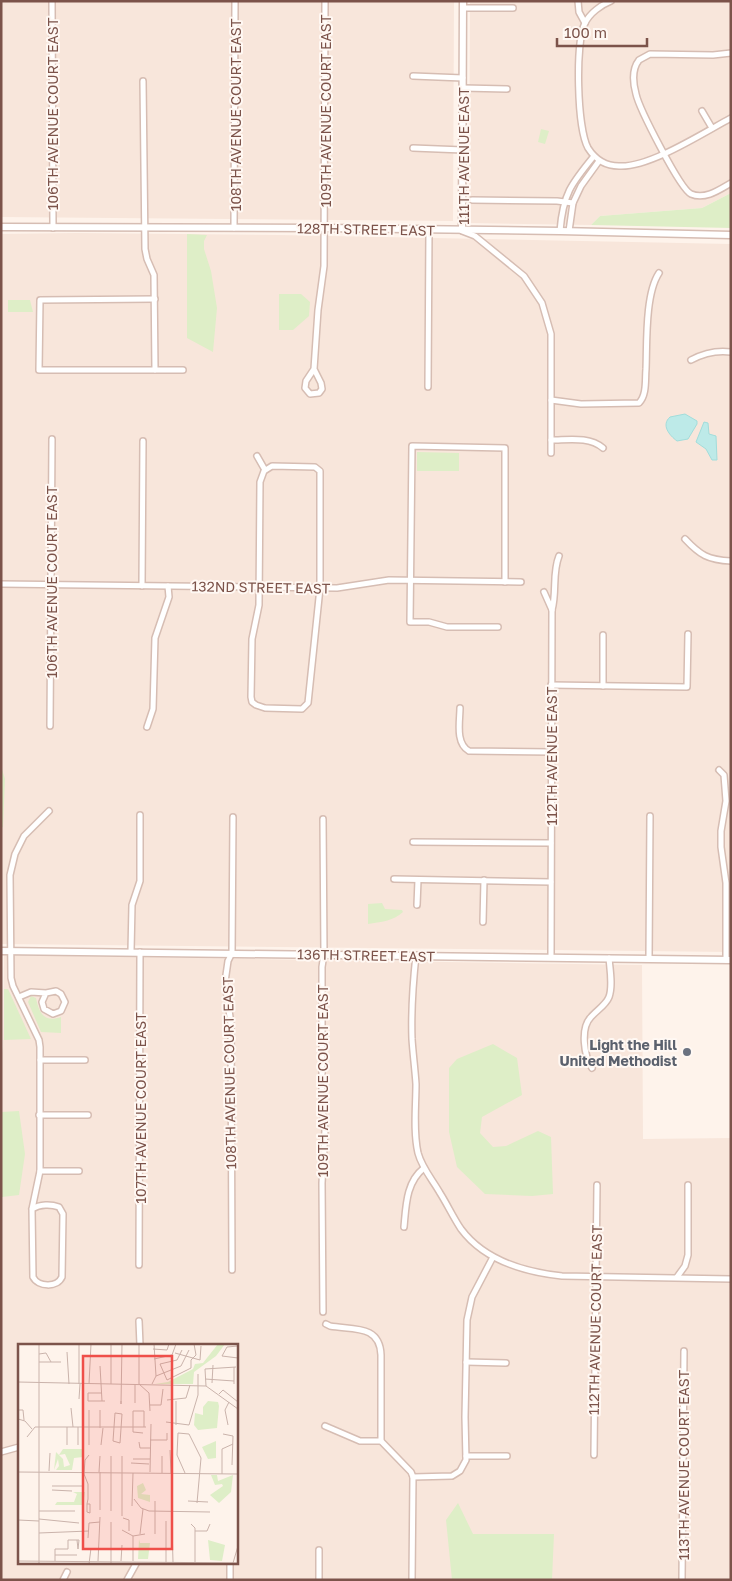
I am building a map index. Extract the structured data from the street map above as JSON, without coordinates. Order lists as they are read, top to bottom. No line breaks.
{"streets":{"street":["109TH AVENUE COURT EAST","106TH AVENUE COURT EAST","108TH AVENUE COURT EAST","111TH AVENUE EAST","128TH STREET EAST","132ND STREET EAST","112TH AVENUE EAST","136TH STREET EAST","107TH AVENUE COURT EAST","112TH AVENUE COURT EAST","113TH AVENUE COURT EAST"]},"crossings":[["109TH AVENUE COURT EAST","128TH STREET EAST"],["109TH AVENUE COURT EAST","136TH STREET EAST"],["106TH AVENUE COURT EAST","128TH STREET EAST"],["106TH AVENUE COURT EAST","132ND STREET EAST"],["108TH AVENUE COURT EAST","128TH STREET EAST"],["108TH AVENUE COURT EAST","136TH STREET EAST"],["111TH AVENUE EAST","128TH STREET EAST"],["112TH AVENUE EAST","136TH STREET EAST"],["136TH STREET EAST","107TH AVENUE COURT EAST"]],"places":["Light the Hill United Methodist"],"scale_bar":"100 m"}
